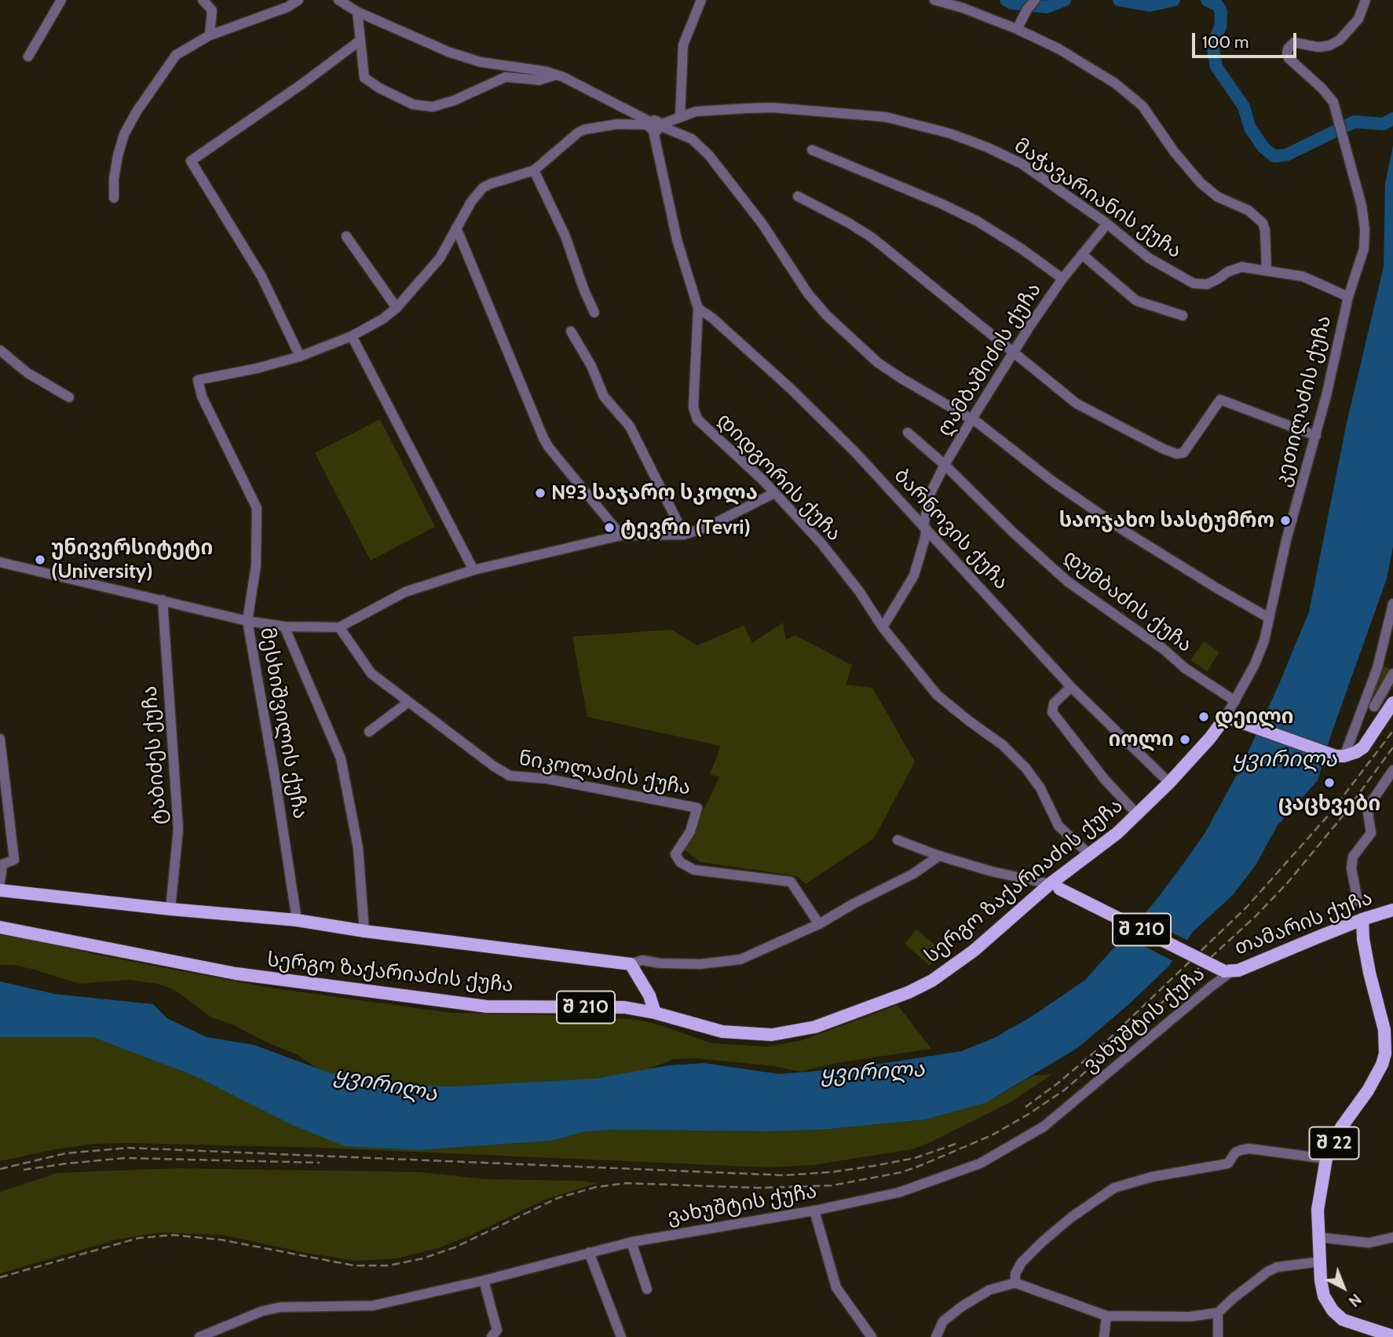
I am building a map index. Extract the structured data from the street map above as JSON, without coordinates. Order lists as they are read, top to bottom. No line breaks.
{"streets":{"main road":["სერგო ზაქარიაძის ქუჩა","თამარის ქუჩა","შ 210","შ 22"],"street":["მაჭავარიანის ქუჩა","ღამბაშიძის ქუჩა","კეთილაძის ქუჩა","დიდგორის ქუჩა","ბარნოვის ქუჩა","დუმბაძის ქუჩა","მესხიშვილის ქუჩა","ტაბიძეს ქუჩა","ნიკოლაძის ქუჩა","ვახუშტის ქუჩა"]},"crossings":[["მაჭავარიანის ქუჩა","ღამბაშიძის ქუჩა"],["მაჭავარიანის ქუჩა","კეთილაძის ქუჩა"],["მაჭავარიანის ქუჩა","დიდგორის ქუჩა"],["ღამბაშიძის ქუჩა","დიდგორის ქუჩა"],["ღამბაშიძის ქუჩა","ბარნოვის ქუჩა"],["ღამბაშიძის ქუჩა","დუმბაძის ქუჩა"],["კეთილაძის ქუჩა","დუმბაძის ქუჩა"],["კეთილაძის ქუჩა","სერგო ზაქარიაძის ქუჩა"],["დიდგორის ქუჩა","ბარნოვის ქუჩა"],["დიდგორის ქუჩა","სერგო ზაქარიაძის ქუჩა"],["ბარნოვის ქუჩა","სერგო ზაქარიაძის ქუჩა"],["სერგო ზაქარიაძის ქუჩა","თამარის ქუჩა"],["თამარის ქუჩა","ვახუშტის ქუჩა"],["თამარის ქუჩა","შ 22"]],"water":["ყვირილა"],"places":["№3 საჯარო სკოლა","საოჯახო სასტუმრო","ტევრი (Tevri)","უნივერსიტეტი (University)","დეილი","იოლი","ცაცხვები"],"scale_bar":"100 m","north":"bottom right"}
